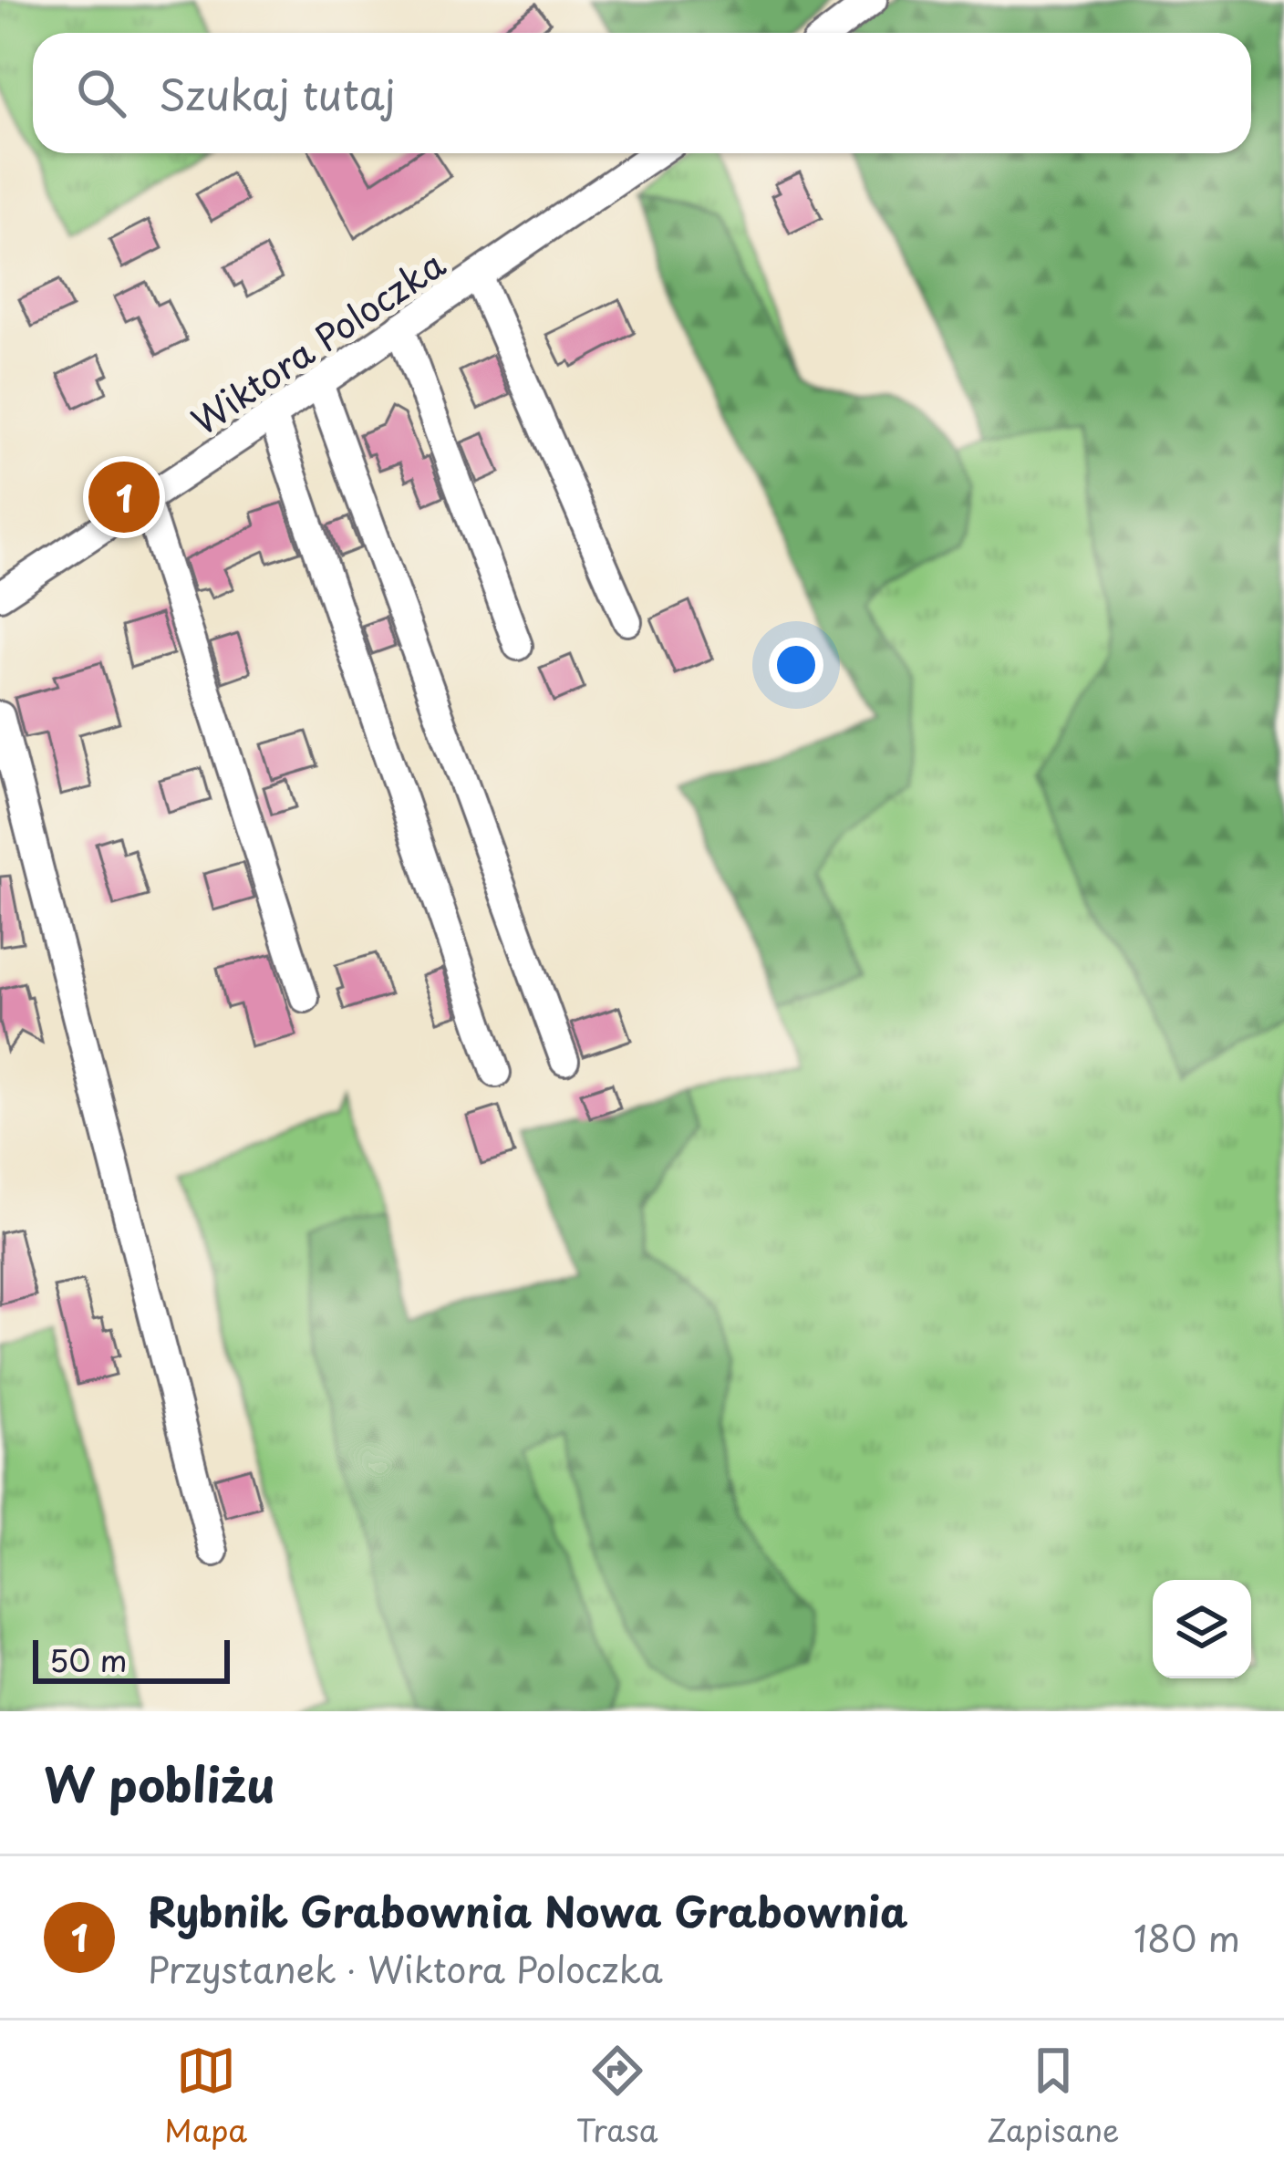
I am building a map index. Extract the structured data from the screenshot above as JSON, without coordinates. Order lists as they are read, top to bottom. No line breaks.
{"streets":{"street":["Wiktora Poloczka"]},"scale_bar":"50 m","page":{"search":"Szukaj tutaj","pins":"1","scale":"50 m","heading":"W pobliżu","list":[{"mark":"1","name":"Rybnik Grabownia Nowa Grabownia","note":"Przystanek · Wiktora Poloczka","value":"180 m"}],"nav":["Mapa","Trasa","Zapisane"]}}
